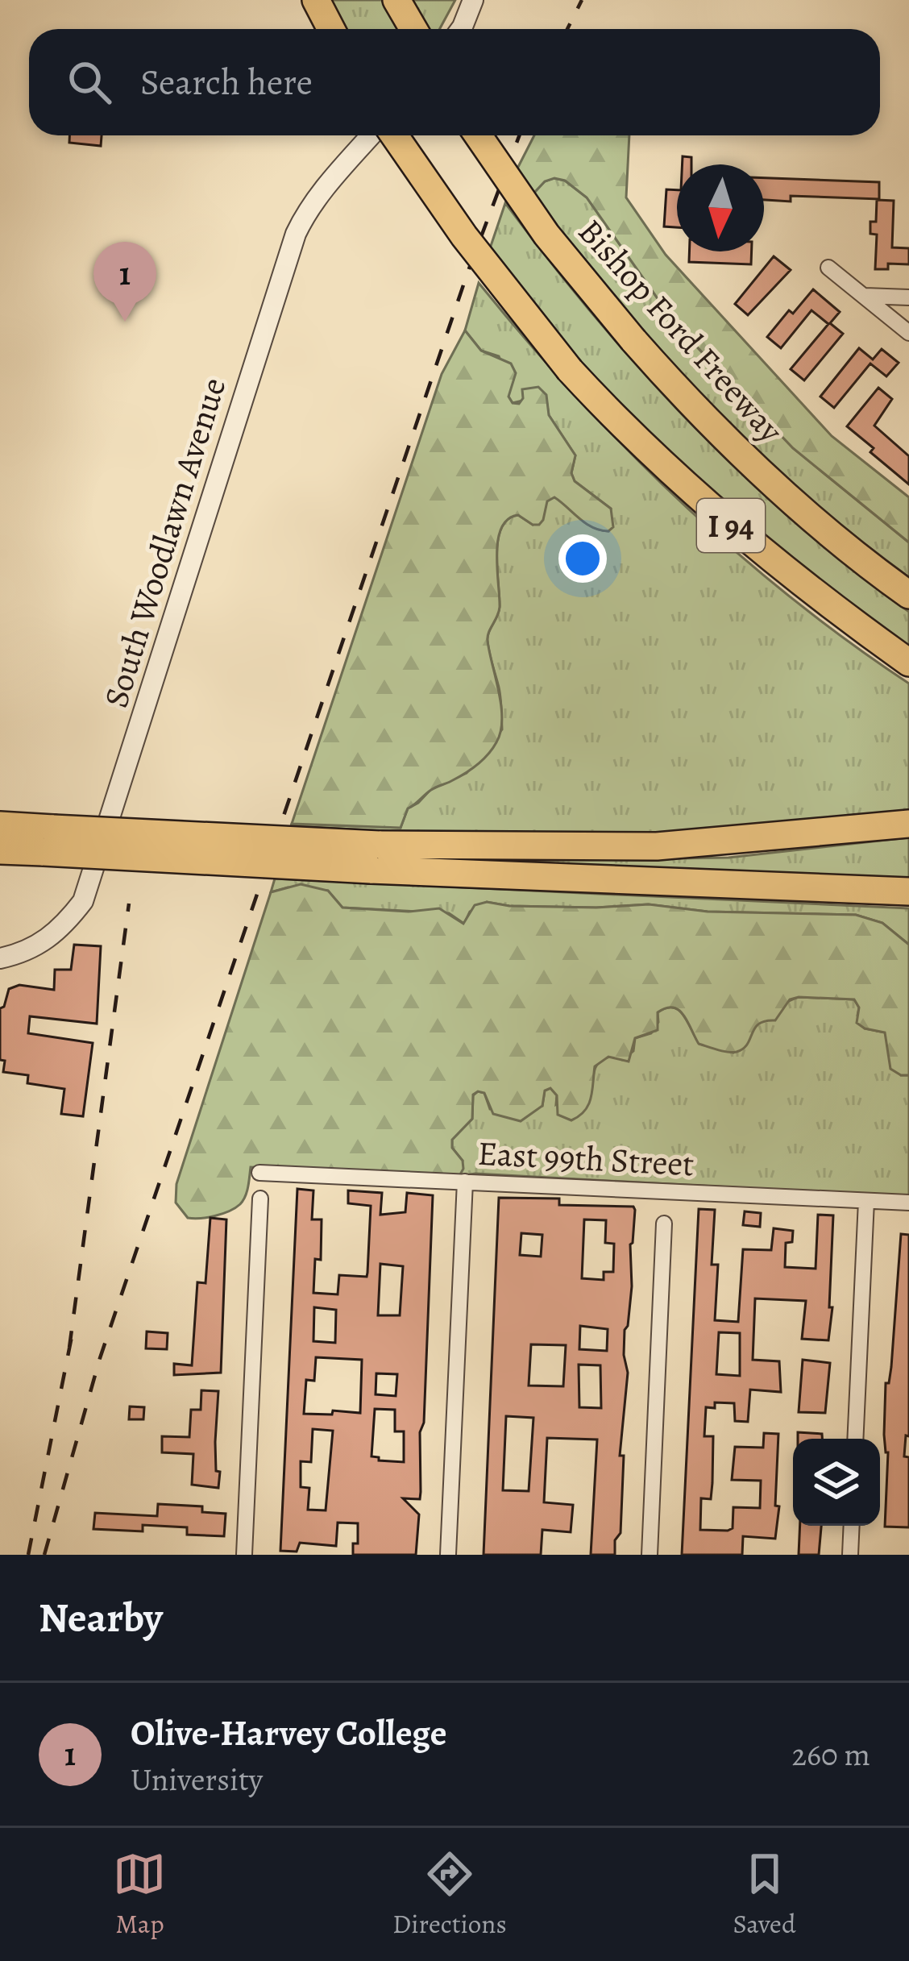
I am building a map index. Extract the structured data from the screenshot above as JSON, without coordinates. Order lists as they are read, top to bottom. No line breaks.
{"streets":{"highway":["Bishop Ford Freeway","I 94"],"street":["South Woodlawn Avenue","East 99th Street"]},"north":"bottom","page":{"search":"Search here","pins":"1","heading":"Nearby","list":[{"mark":"1","name":"Olive-Harvey College","note":"University","value":"260 m"}],"nav":["Map","Directions","Saved"]}}
